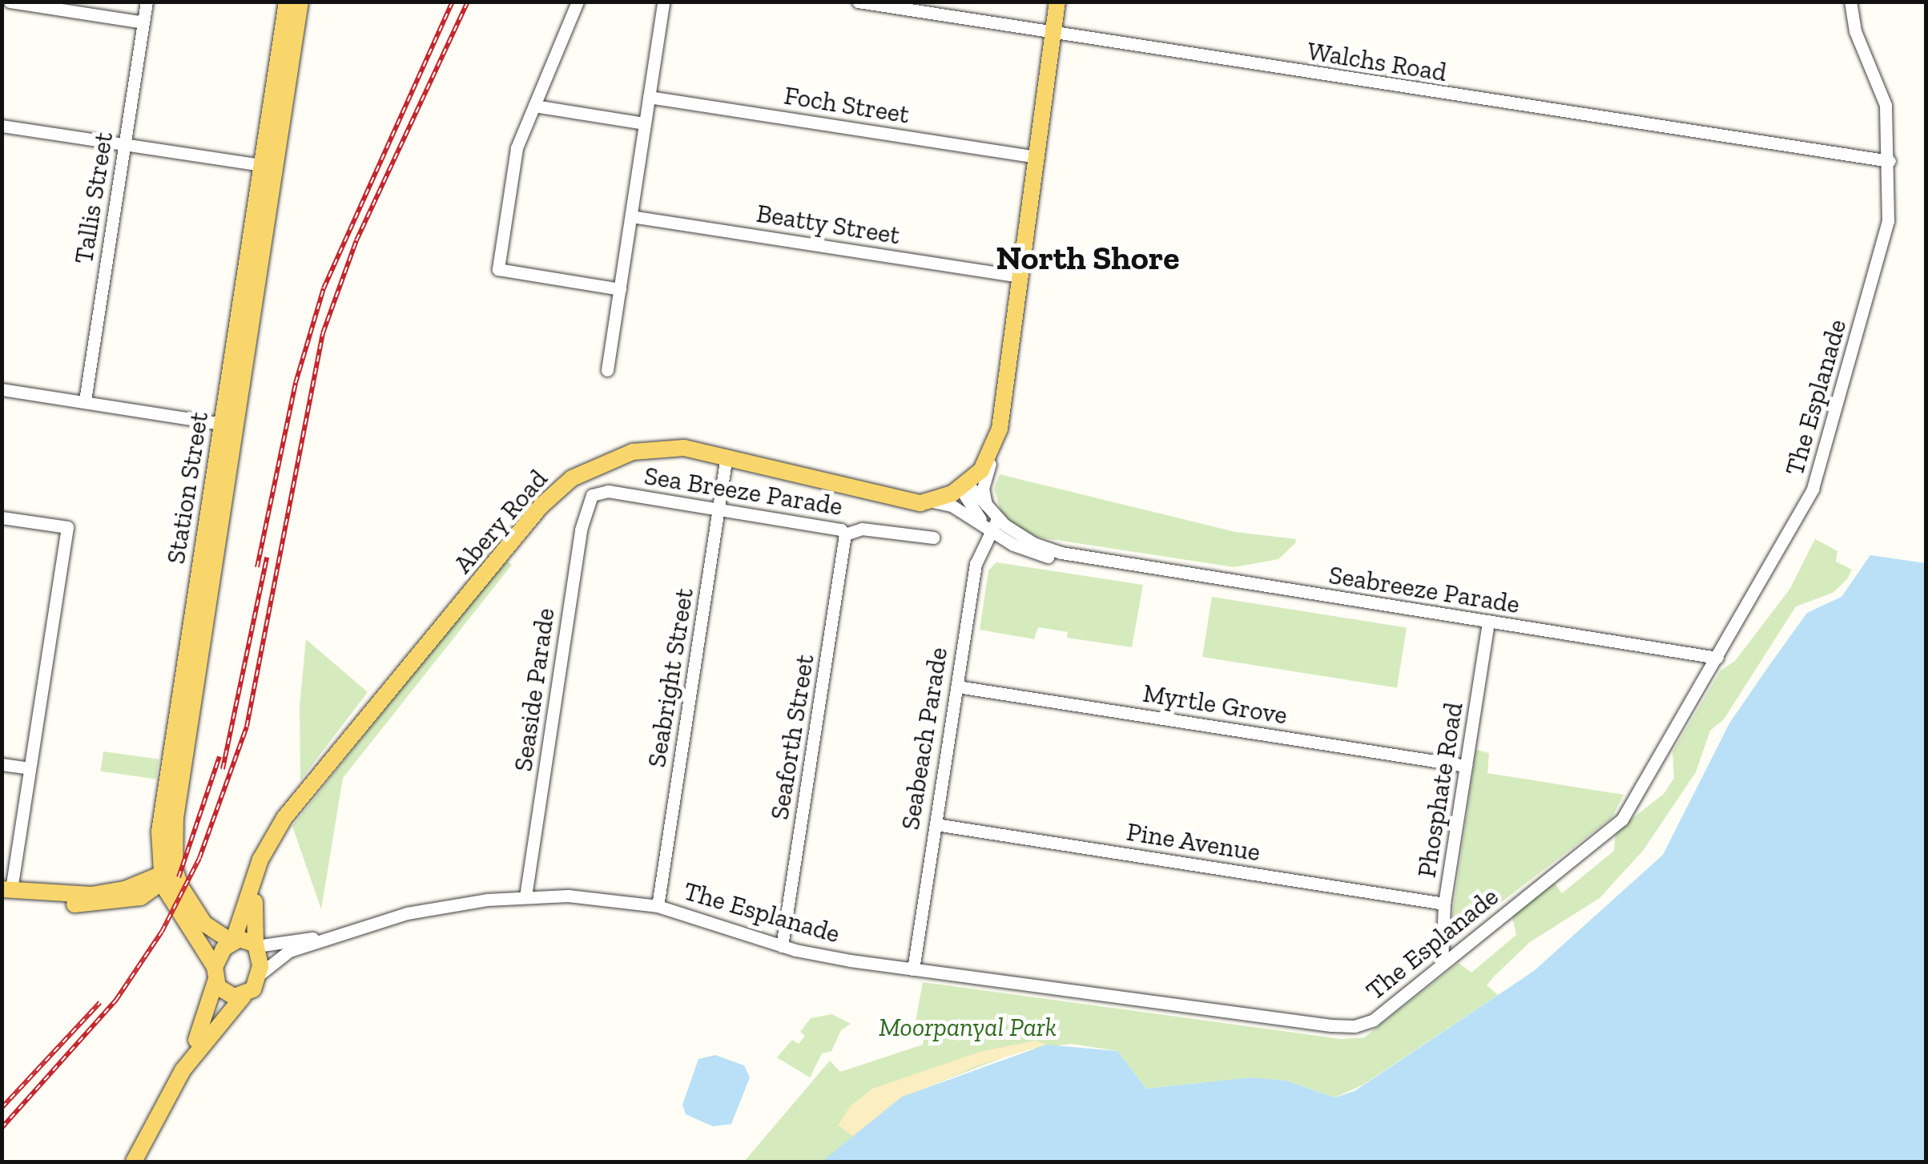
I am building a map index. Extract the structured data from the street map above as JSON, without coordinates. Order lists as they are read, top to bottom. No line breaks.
{"streets":{"main road":["Station Street","Abery Road"],"street":["Walchs Road","Foch Street","Tallis Street","Beatty Street","The Esplanade","Sea Breeze Parade","Seabreeze Parade","Seabright Street","Seaside Parade","Myrtle Grove","Seaforth Street","Seabeach Parade","Phosphate Road","Pine Avenue"]},"crossings":[["Walchs Road","The Esplanade"],["The Esplanade","Station Street"],["The Esplanade","Abery Road"],["The Esplanade","Seabreeze Parade"],["The Esplanade","Seabright Street"],["The Esplanade","Seaside Parade"],["The Esplanade","Seaforth Street"],["The Esplanade","Seabeach Parade"],["The Esplanade","Phosphate Road"],["Station Street","Abery Road"],["Sea Breeze Parade","Seabright Street"],["Sea Breeze Parade","Seaside Parade"],["Sea Breeze Parade","Seaforth Street"],["Abery Road","Seabreeze Parade"],["Abery Road","Seabright Street"],["Seabreeze Parade","Seabeach Parade"],["Seabreeze Parade","Phosphate Road"],["Myrtle Grove","Seabeach Parade"],["Myrtle Grove","Phosphate Road"],["Seabeach Parade","Pine Avenue"],["Phosphate Road","Pine Avenue"]],"districts":["North Shore"],"parks":["Moorpanyal Park"]}
